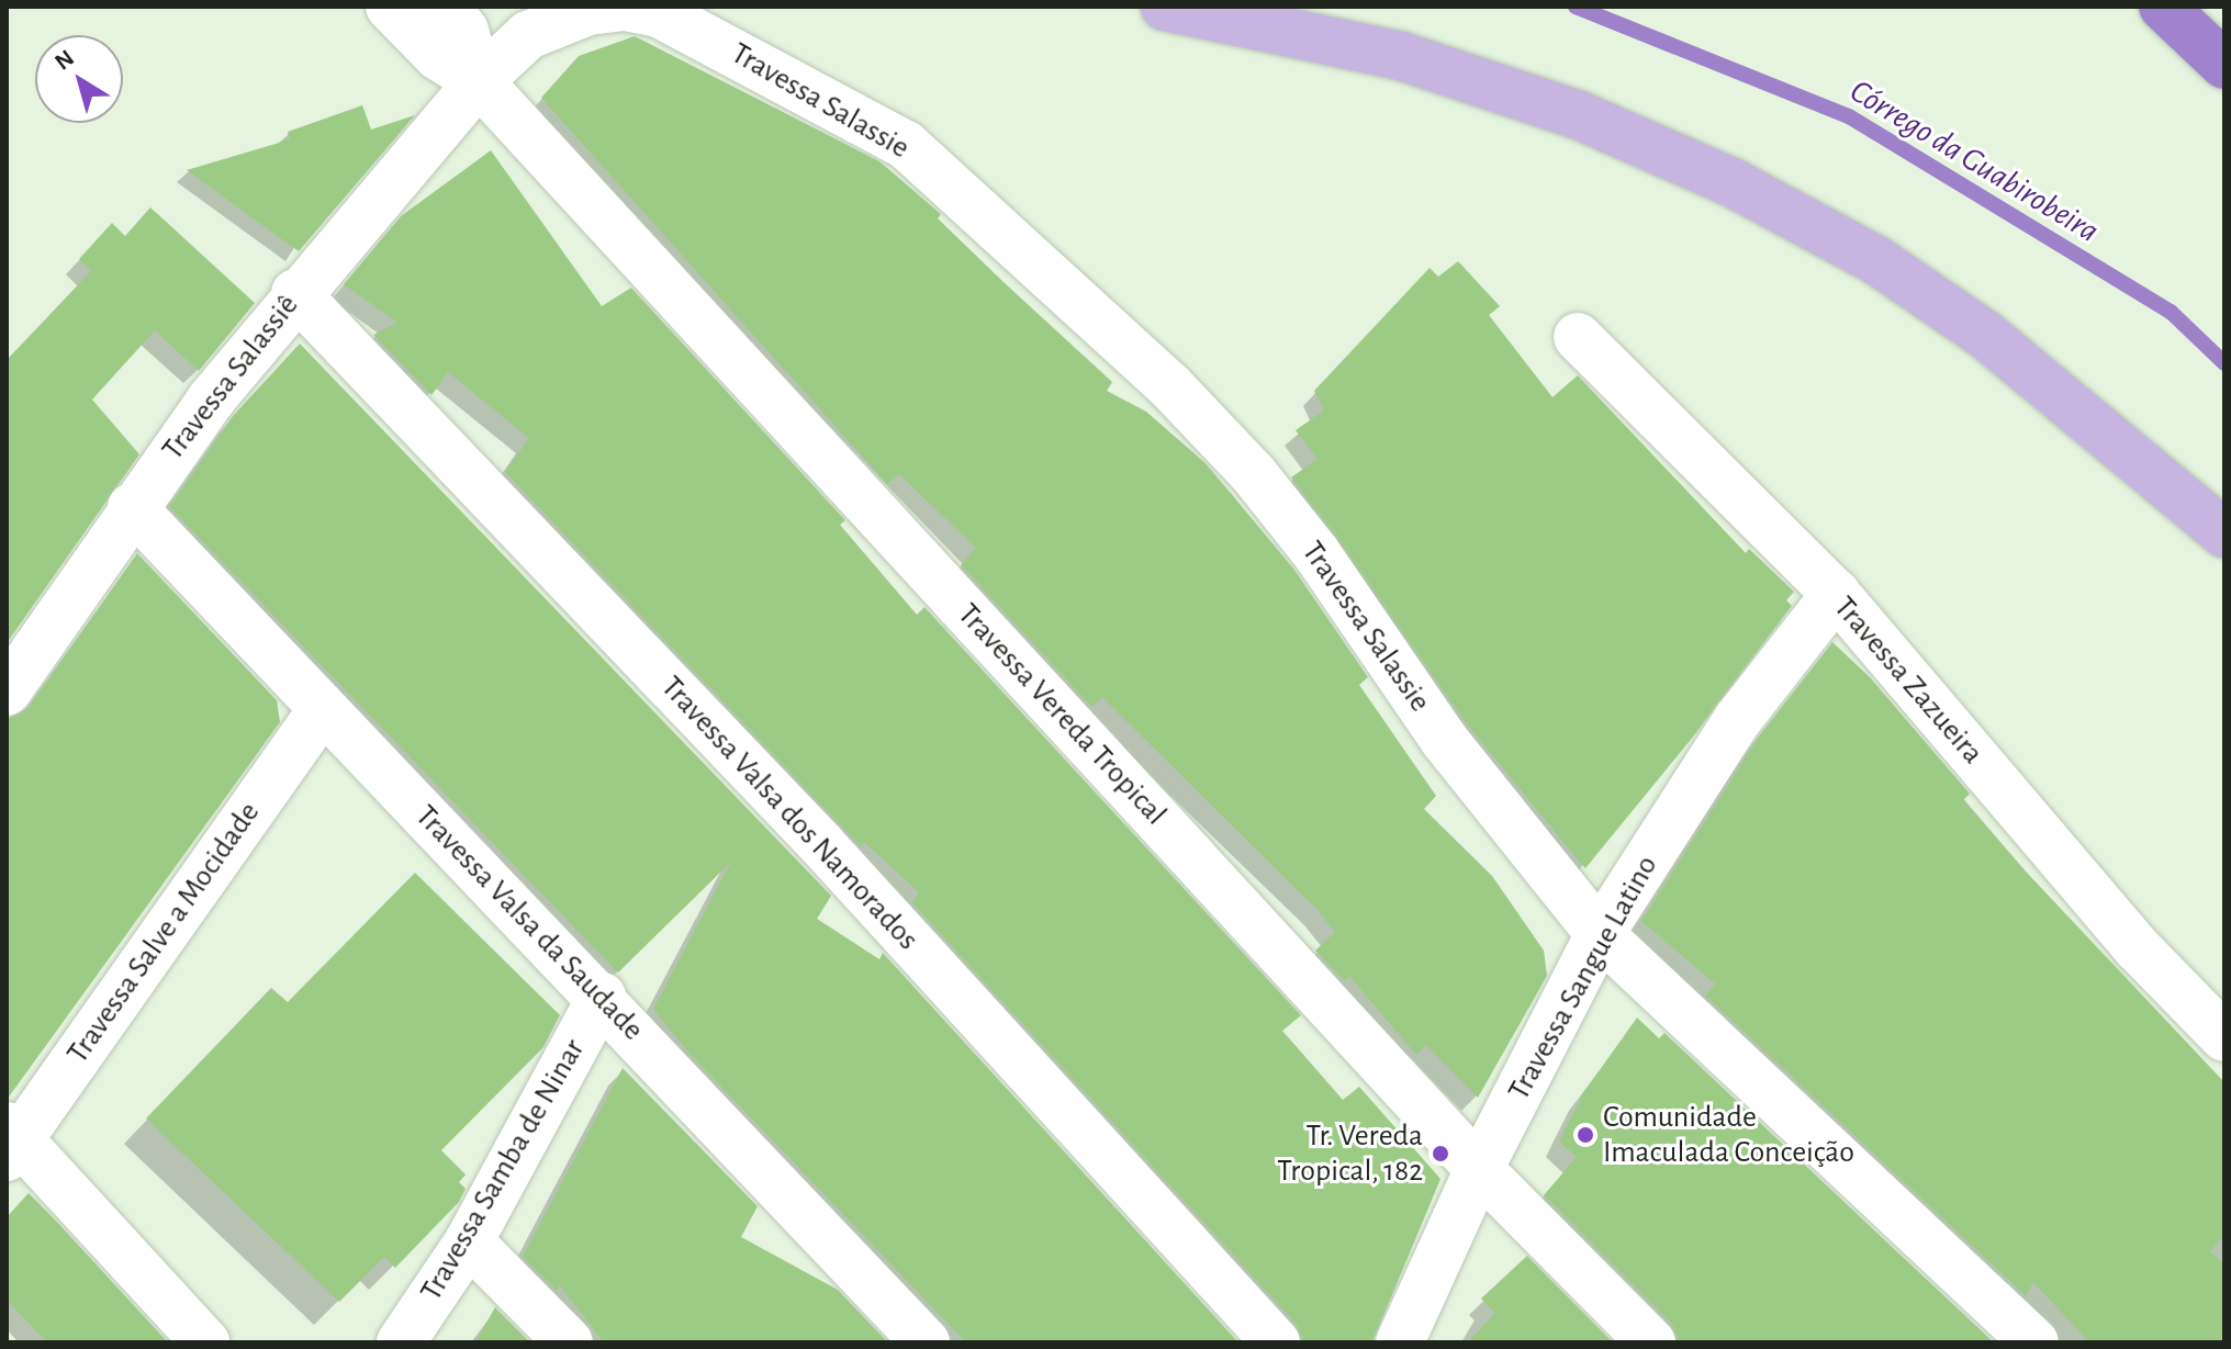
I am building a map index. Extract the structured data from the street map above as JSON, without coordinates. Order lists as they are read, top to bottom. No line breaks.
{"streets":{"street":["Travessa Salassie","Travessa Salassiê","Travessa Zazueira","Travessa Vereda Tropical","Travessa Valsa dos Namorados","Travessa Valsa da Saudade","Travessa Salve a Mocidade","Travessa Sangue Latino","Travessa Samba de Ninar"]},"crossings":[["Travessa Salassie","Travessa Salassiê"],["Travessa Salassie","Travessa Vereda Tropical"],["Travessa Salassie","Travessa Sangue Latino"],["Travessa Salassiê","Travessa Vereda Tropical"],["Travessa Salassiê","Travessa Valsa dos Namorados"],["Travessa Salassiê","Travessa Valsa da Saudade"],["Travessa Zazueira","Travessa Sangue Latino"],["Travessa Vereda Tropical","Travessa Sangue Latino"],["Travessa Valsa da Saudade","Travessa Salve a Mocidade"],["Travessa Valsa da Saudade","Travessa Samba de Ninar"]],"water":["Córrego da Guabirobeira"],"places":["Comunidade Imaculada Conceição","Tr. Vereda Tropical, 182"],"north":"top left"}
